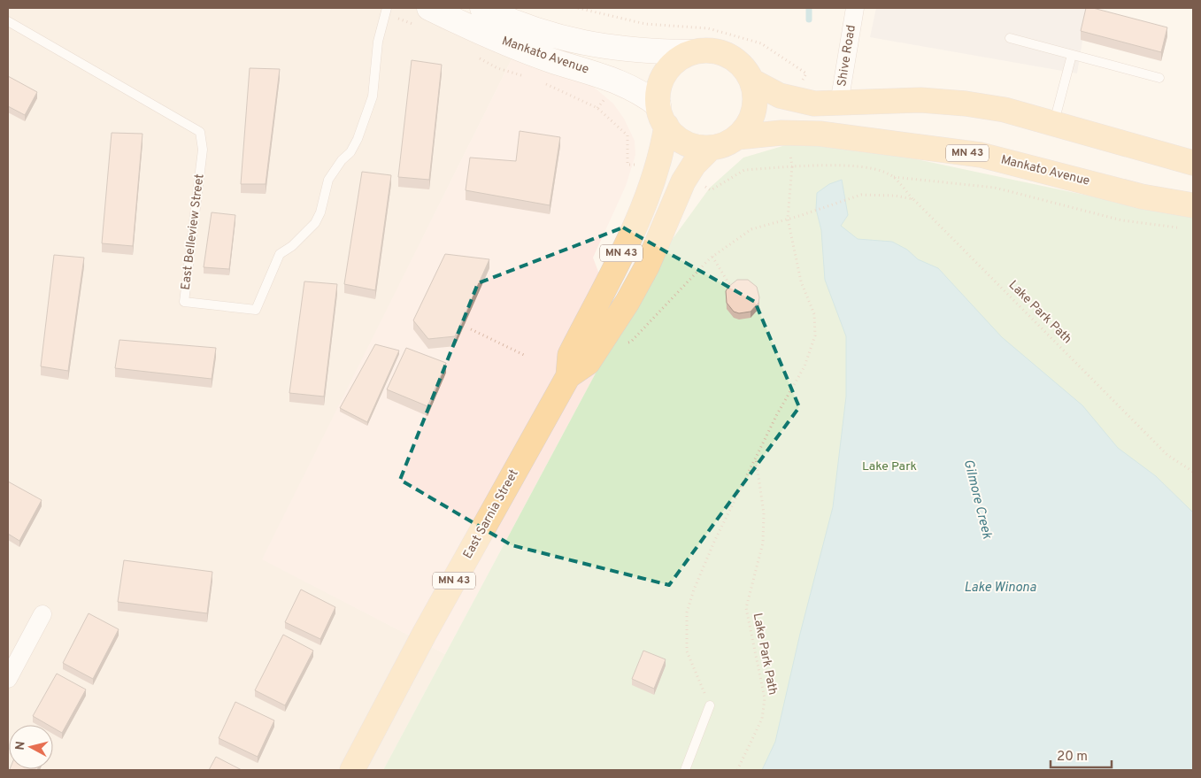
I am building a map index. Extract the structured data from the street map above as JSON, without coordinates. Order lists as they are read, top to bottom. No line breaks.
{"streets":{"main road":["Mankato Avenue","MN 43","East Sarnia Street"],"street":["Shive Road"],"lane":["East Belleview Street"],"path":["Lake Park Path"]},"crossings":[["Mankato Avenue","Shive Road"],["Mankato Avenue","East Sarnia Street"]],"water":["Gilmore Creek","Lake Winona"],"parks":["Lake Park"],"scale_bar":"20 m","north":"left"}
